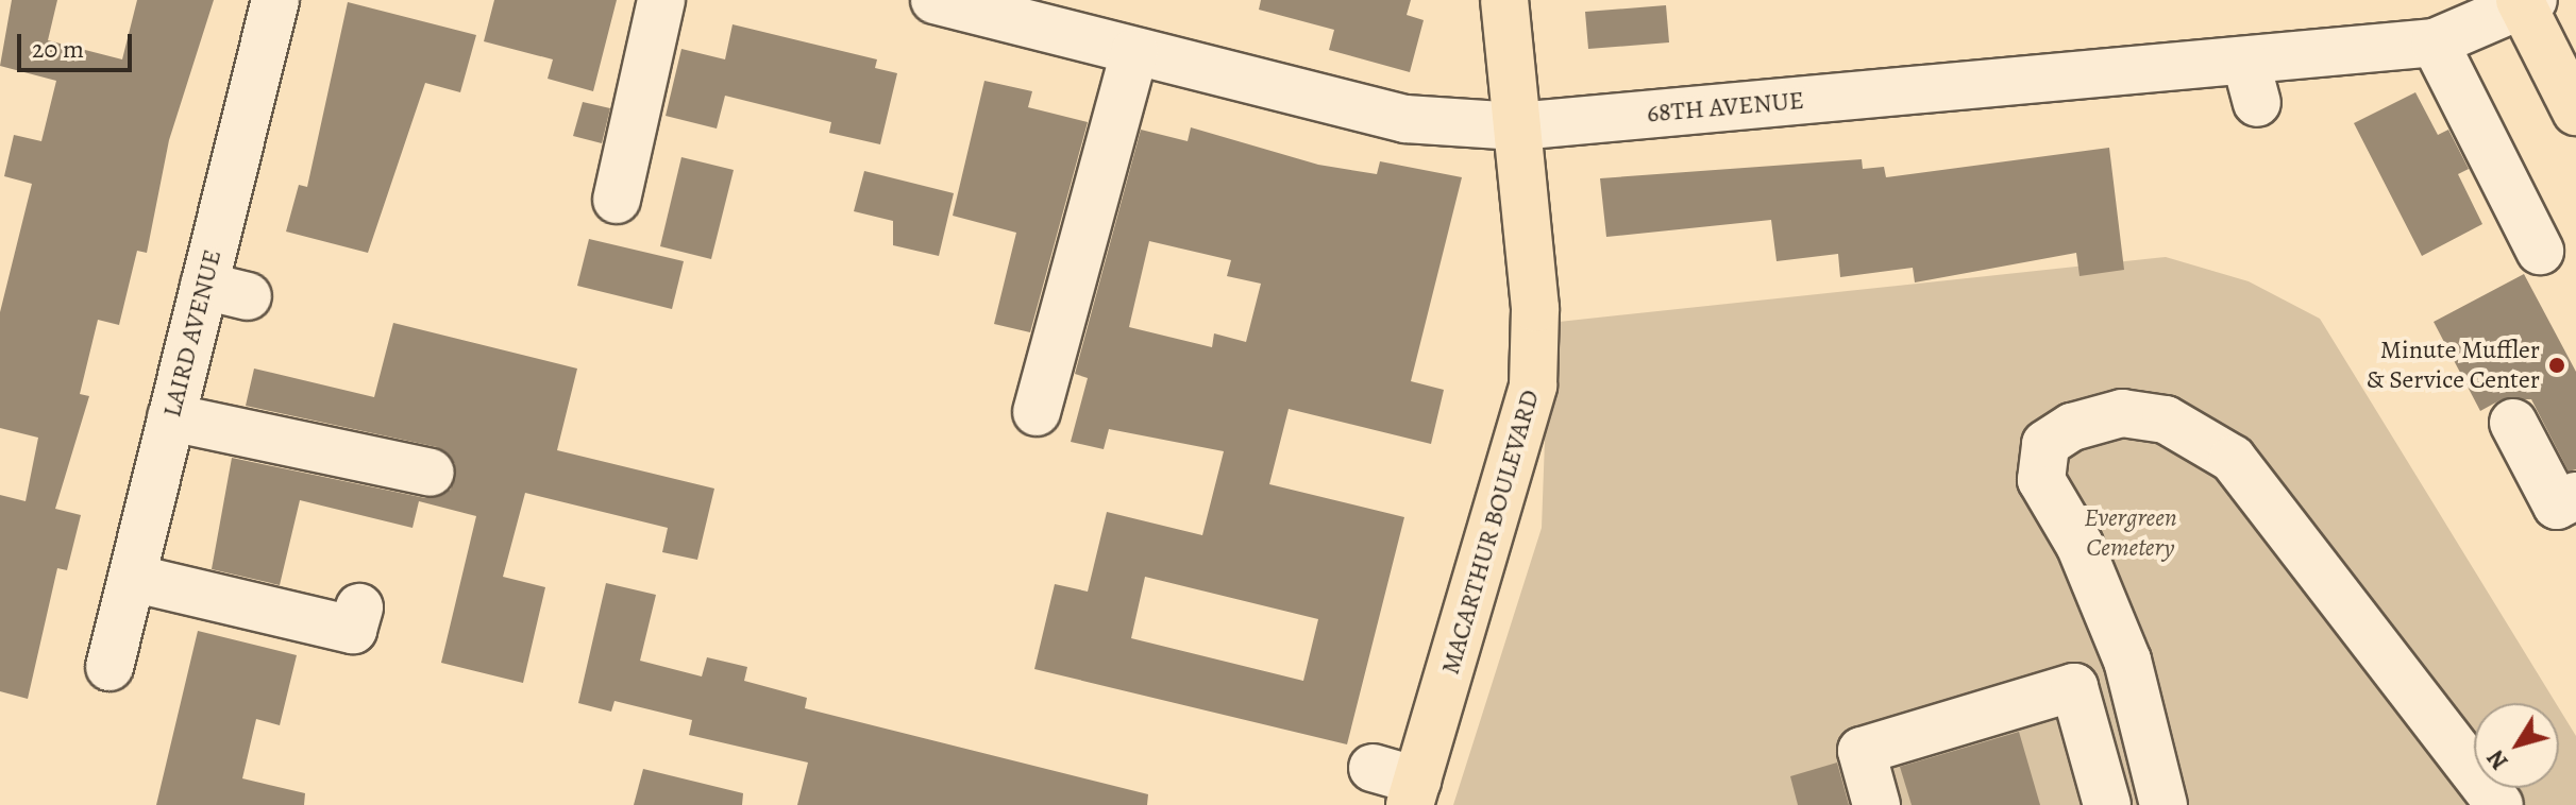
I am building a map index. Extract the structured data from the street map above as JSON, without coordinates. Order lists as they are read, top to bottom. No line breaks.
{"streets":{"main road":["MACARTHUR BOULEVARD"],"street":["68TH AVENUE","LAIRD AVENUE"]},"crossings":[["68TH AVENUE","MACARTHUR BOULEVARD"]],"parks":["Evergreen Cemetery"],"places":["Minute Muffler & Service Center"],"scale_bar":"20 m","north":"bottom left"}
